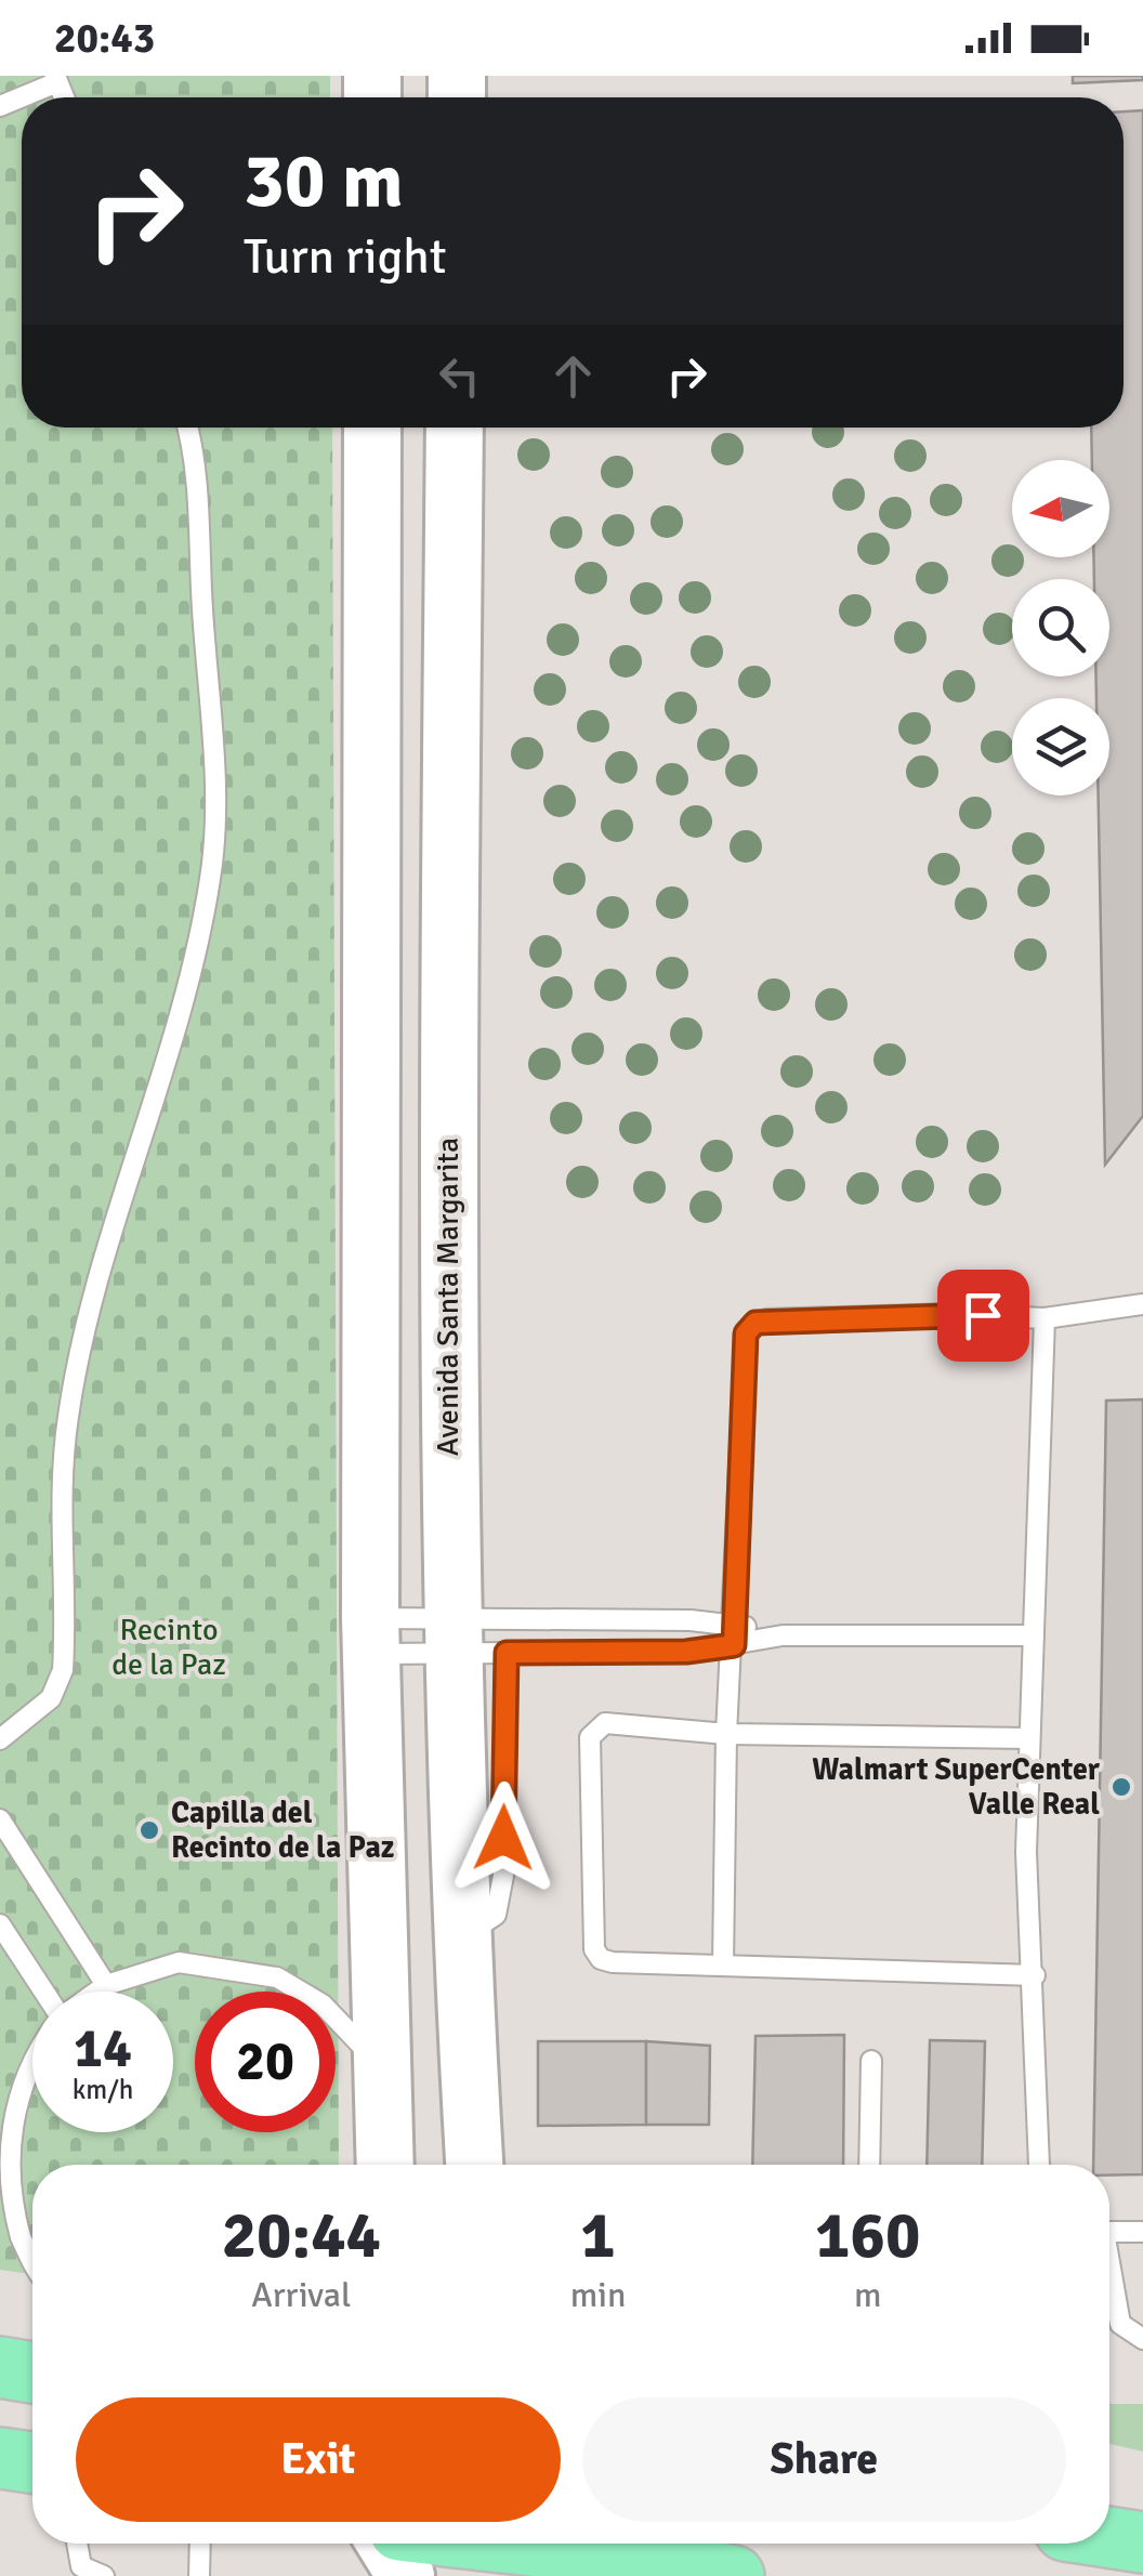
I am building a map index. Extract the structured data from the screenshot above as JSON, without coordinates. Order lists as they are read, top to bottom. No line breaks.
{"streets":{"main road":["Avenida Santa Margarita"]},"parks":["Recinto de la Paz"],"places":["Walmart SuperCenter Valle Real","Capilla del Recinto de la Paz"],"north":"left","page":{"status":"20:43","turn":["30 m","Turn right"],"speed":"14 km/h","limit":"20","eta":["20:44","Arrival","1","min","160","m"],"buttons":["Exit","Share"]}}
